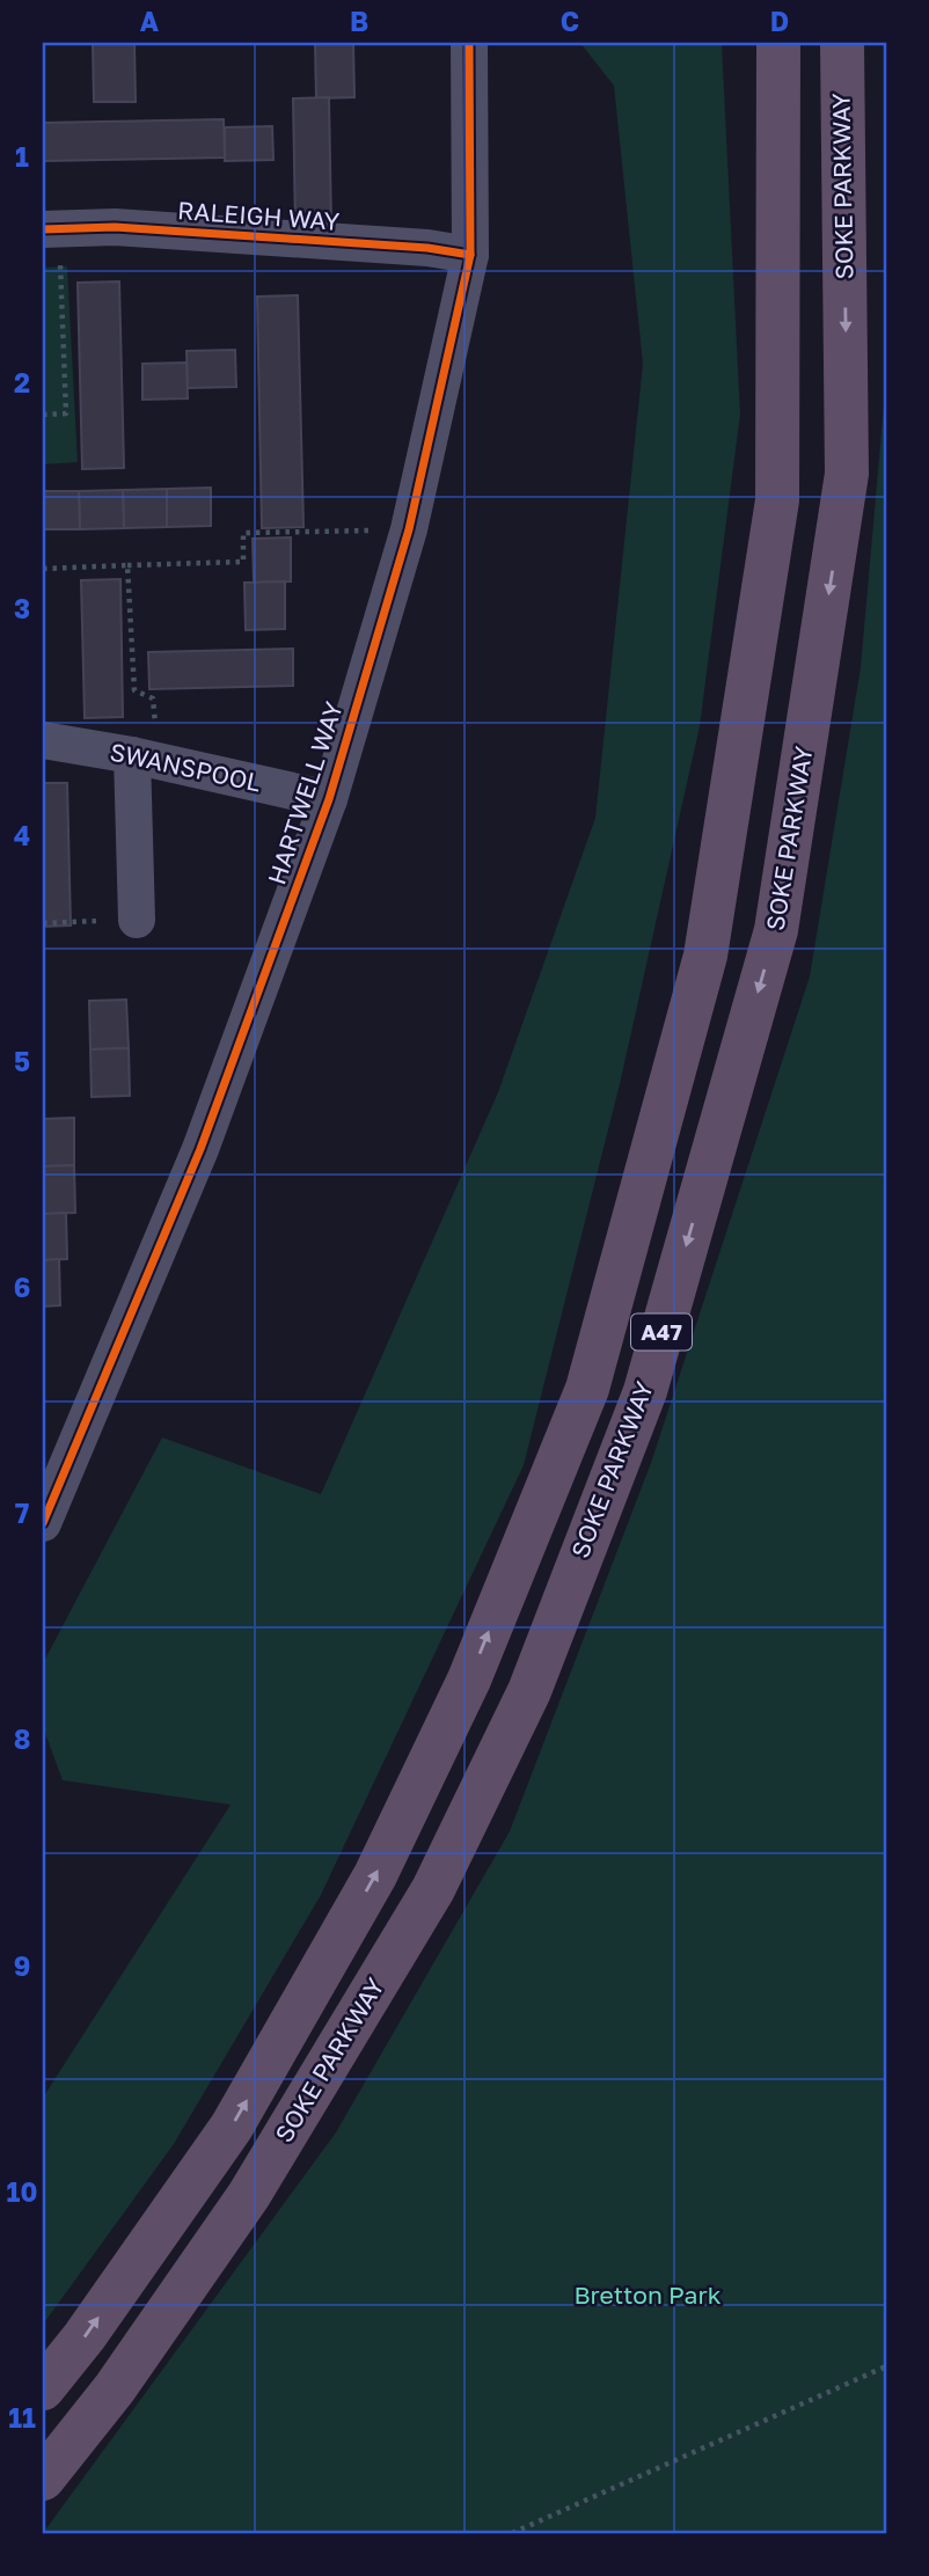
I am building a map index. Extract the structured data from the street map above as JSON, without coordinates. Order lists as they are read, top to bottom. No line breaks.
{"streets":{"highway":["SOKE PARKWAY","A47"],"street":["RALEIGH WAY","SWANSPOOL","HARTWELL WAY"]},"crossings":[["RALEIGH WAY","HARTWELL WAY"],["SWANSPOOL","HARTWELL WAY"]],"parks":["Bretton Park"],"grid":{"columns":["A","B","C","D"],"rows":["1","2","3","4","5","6","7","8","9","10","11"]}}
